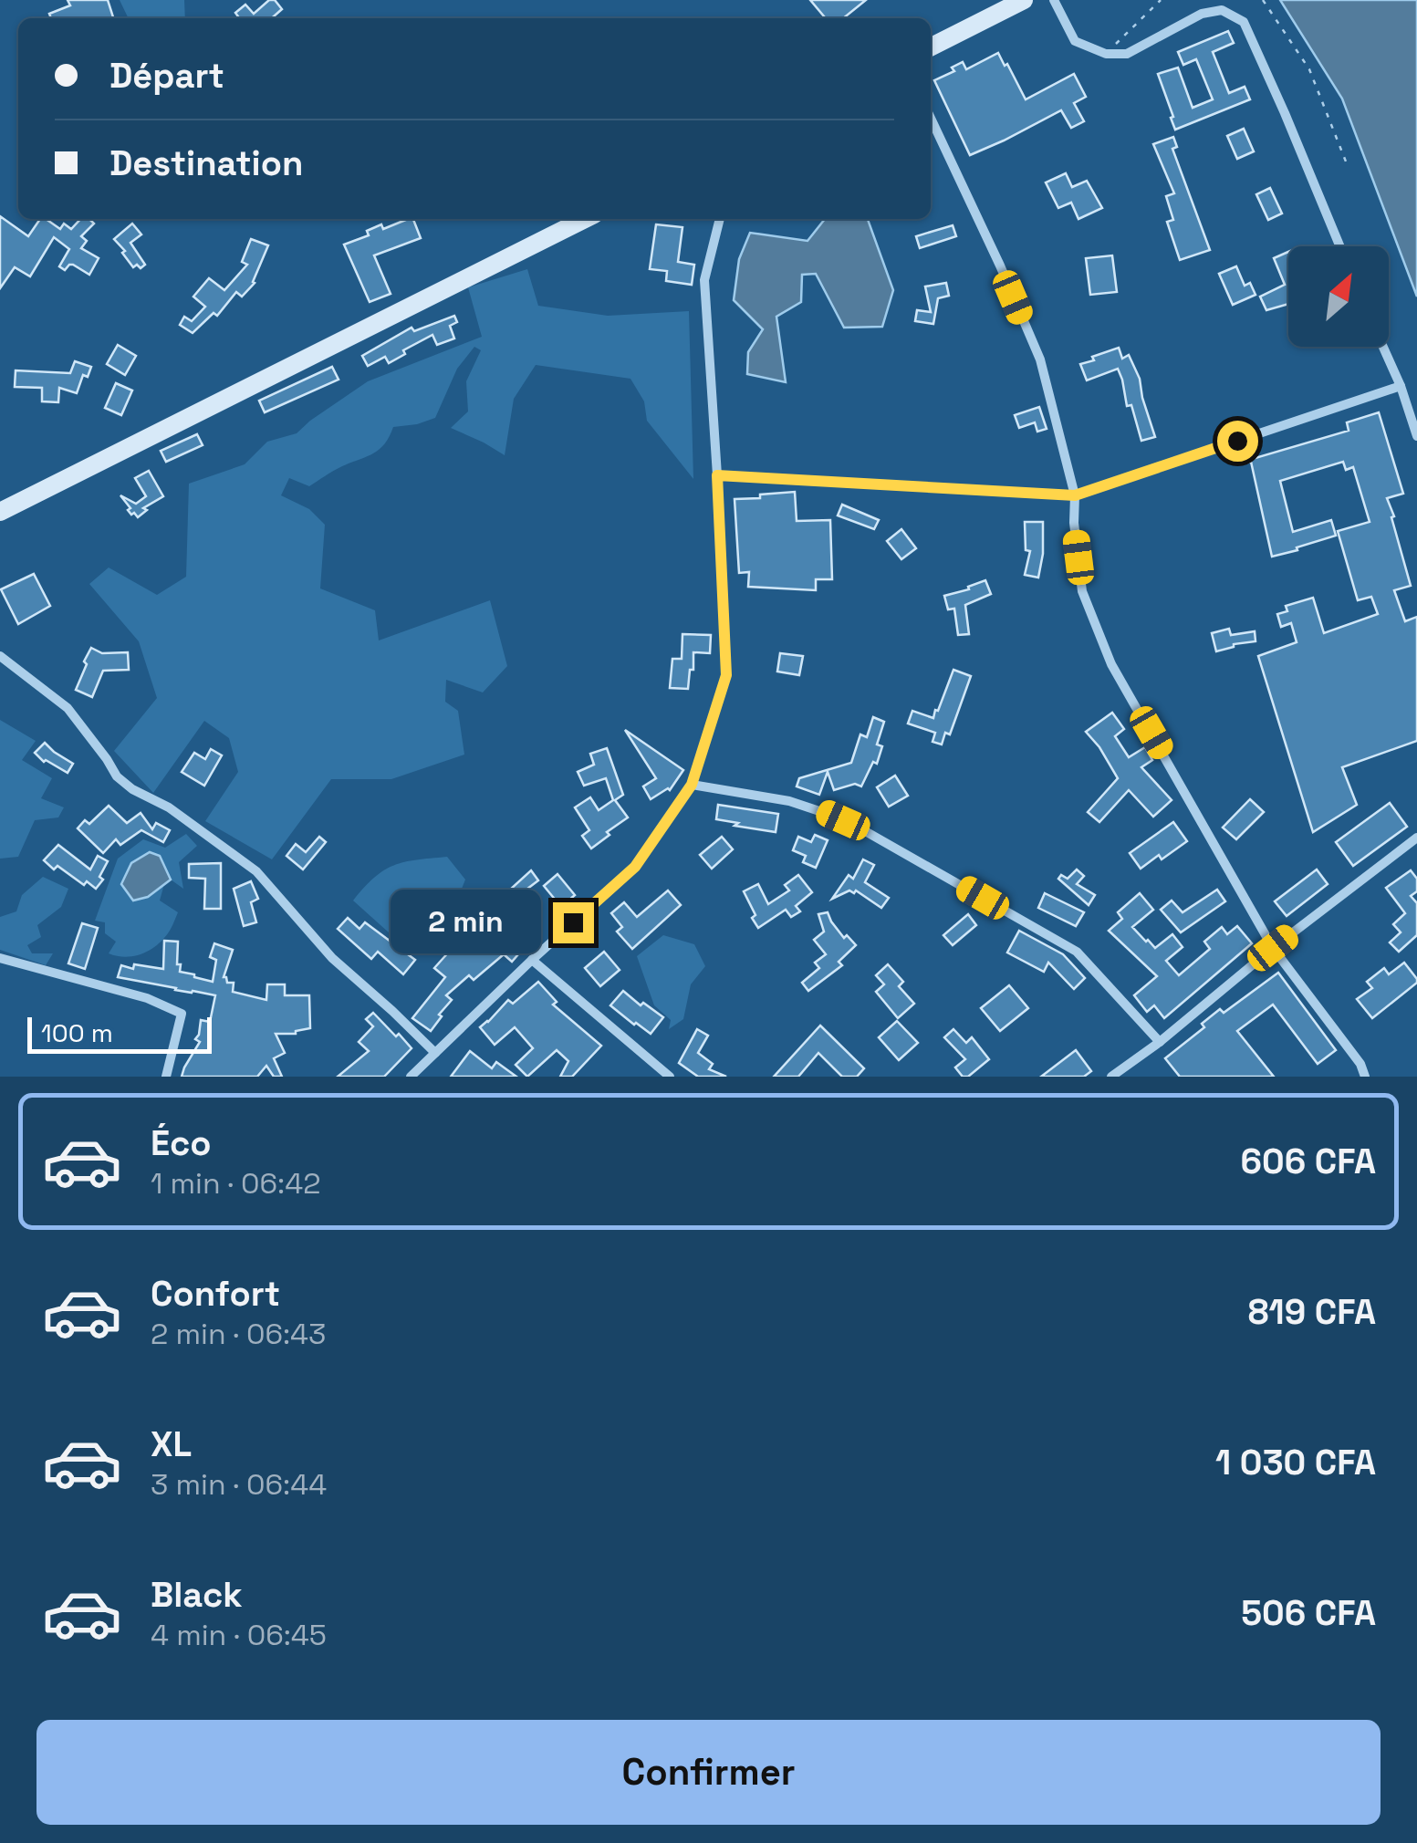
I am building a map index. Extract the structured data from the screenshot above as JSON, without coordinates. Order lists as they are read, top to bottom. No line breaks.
{"scale_bar":"100 m","north":"top right","page":{"banner":["Départ","Destination"],"bubble":"2 min","scale":"100 m","list":[{"name":"Éco","note":"1 min · 06:42","value":"606 CFA"},{"name":"Confort","note":"2 min · 06:43","value":"819 CFA"},{"name":"XL","note":"3 min · 06:44","value":"1 030 CFA"},{"name":"Black","note":"4 min · 06:45","value":"506 CFA"}],"buttons":"Confirmer"}}
